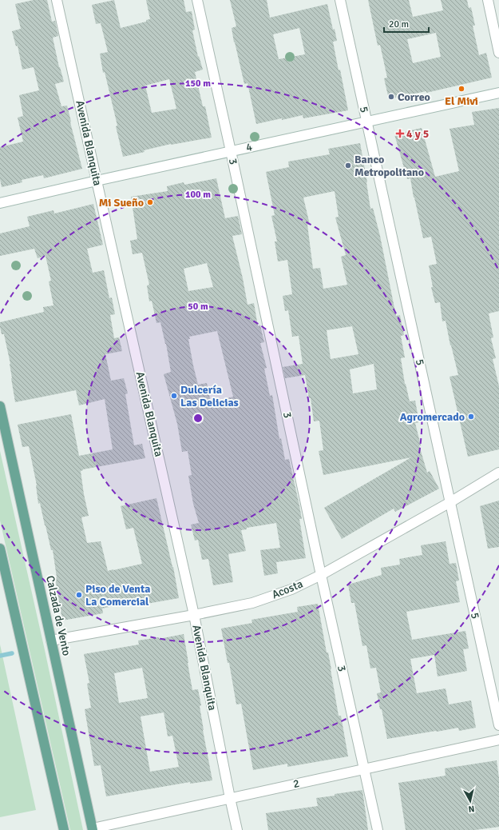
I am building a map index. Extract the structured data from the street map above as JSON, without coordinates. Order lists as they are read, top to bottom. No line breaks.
{"streets":{"main road":["Calzada de Vento"],"street":["5","Avenida Blanquita","4","3","Acosta","2"]},"crossings":[["5","4"],["5","Acosta"],["Avenida Blanquita","4"],["Avenida Blanquita","Acosta"],["Avenida Blanquita","2"],["4","3"],["3","Acosta"],["3","2"],["Acosta","Calzada de Vento"],["Calzada de Vento","2"]],"places":{"other":["El Mivi","Correo","Banco Metropolitano","Mi Sueño","Dulcería Las Delicias","Agromercado","Piso de Venta La Comercial"],"health":["4 y 5"]},"scale_bar":"20 m","north":"bottom","rings":["150 m","100 m","50 m"]}
